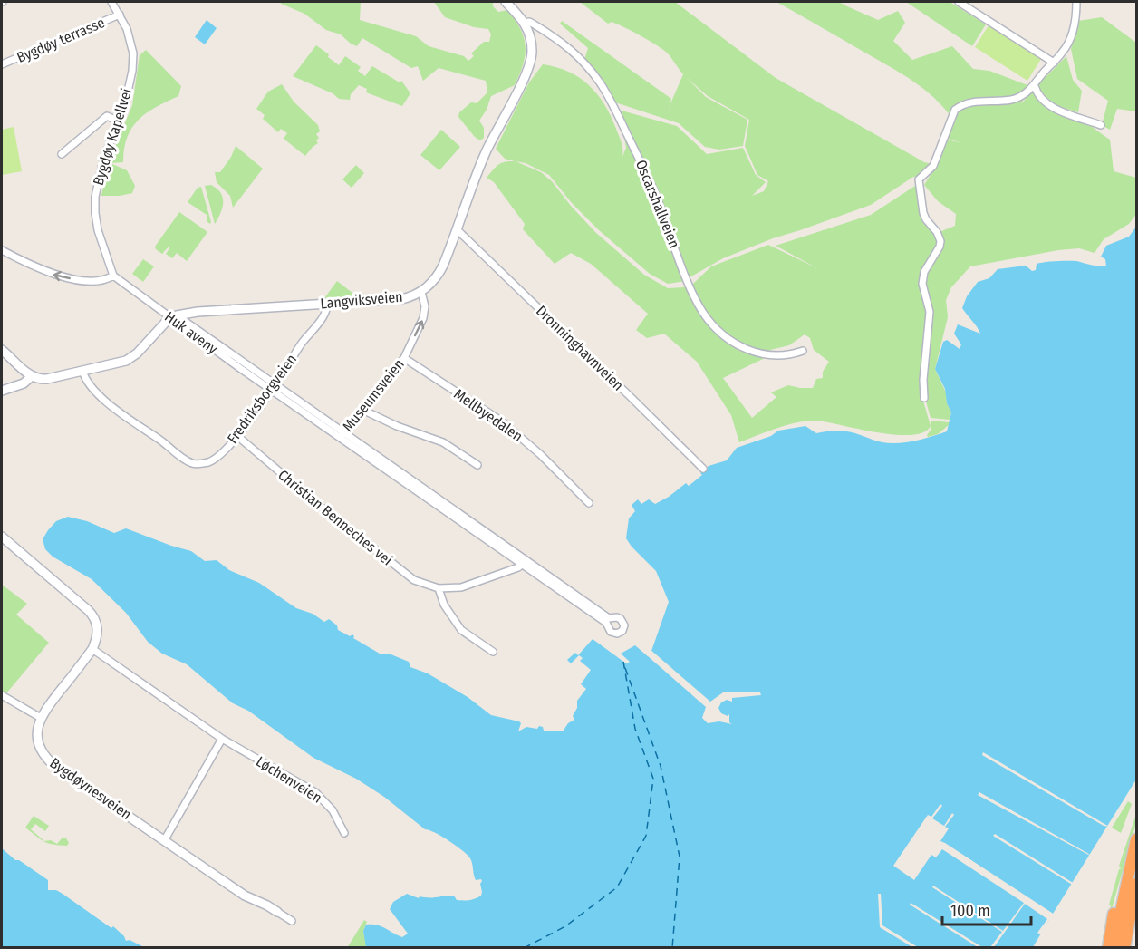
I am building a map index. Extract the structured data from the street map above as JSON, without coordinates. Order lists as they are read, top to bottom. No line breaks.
{"streets":{"street":["Bygdøy terrasse","Bygdøy Kapellvei","Oscarshallveien","Langviksveien","Huk aveny","Dronninghavnveien","Museumsveien","Fredriksborgveien","Mellbyedalen","Christian Benneches vei","Løchenveien","Bygdøynesveien"]},"crossings":[["Bygdøy terrasse","Bygdøy Kapellvei"],["Bygdøy Kapellvei","Huk aveny"],["Oscarshallveien","Langviksveien"],["Langviksveien","Huk aveny"],["Langviksveien","Dronninghavnveien"],["Langviksveien","Museumsveien"],["Langviksveien","Fredriksborgveien"],["Huk aveny","Museumsveien"],["Huk aveny","Fredriksborgveien"],["Huk aveny","Christian Benneches vei"],["Museumsveien","Mellbyedalen"],["Fredriksborgveien","Christian Benneches vei"]],"one_way":["Museumsveien"],"scale_bar":"100 m"}
